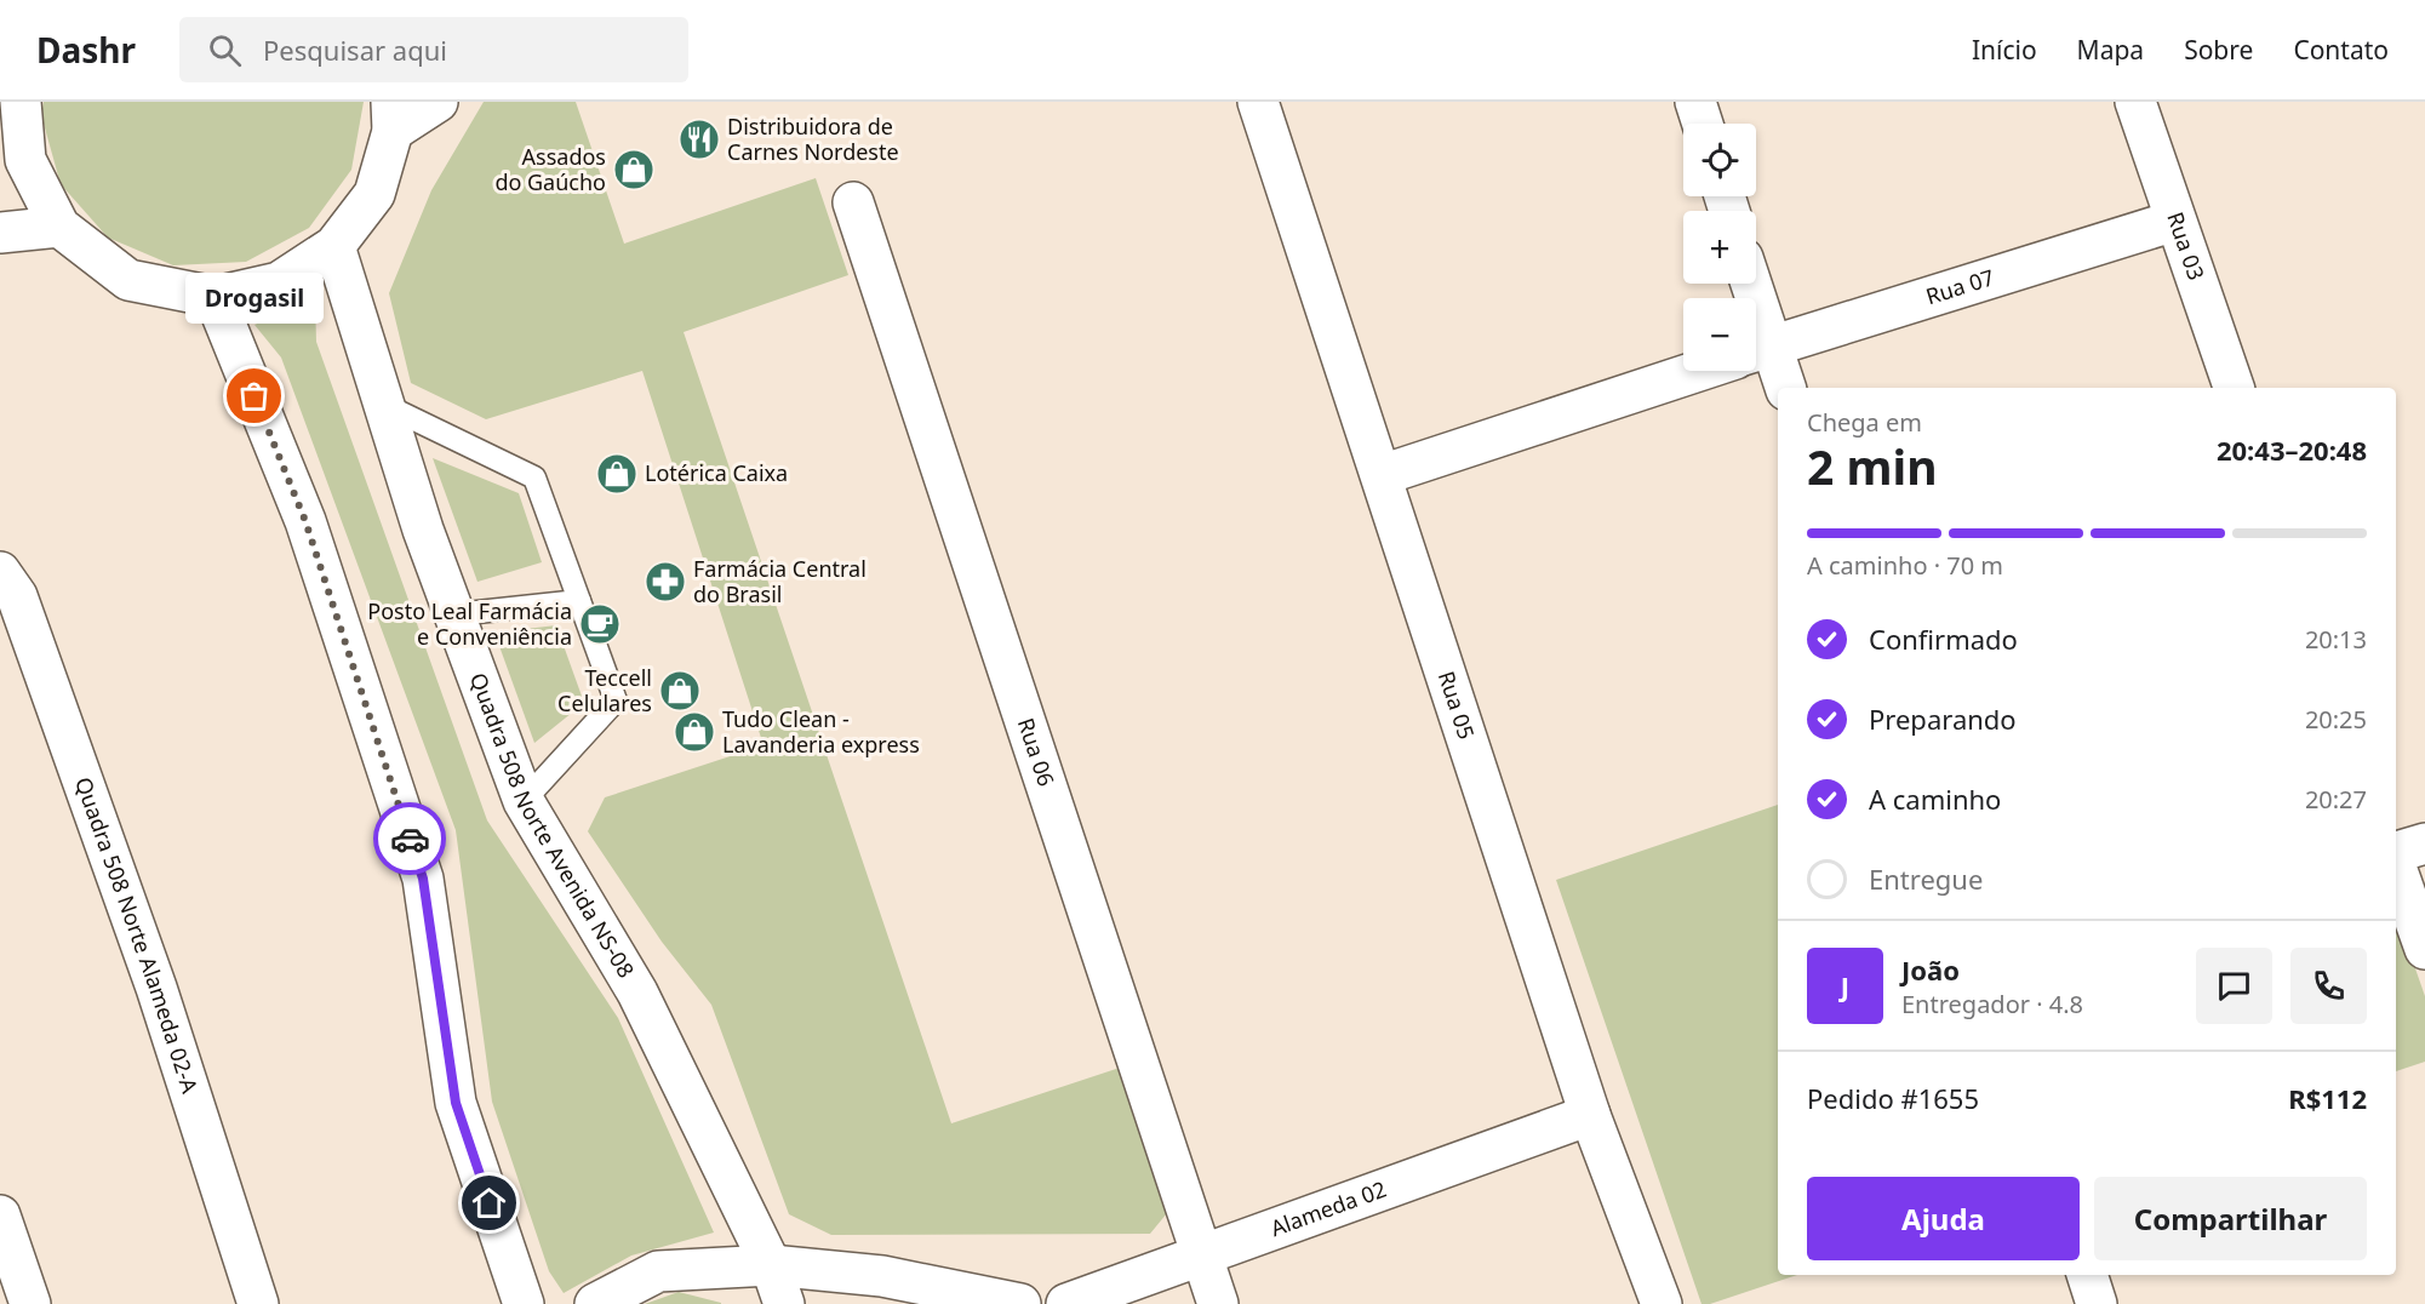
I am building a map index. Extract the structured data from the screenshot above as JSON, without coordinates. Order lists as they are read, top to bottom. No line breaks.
{"streets":{"street":["Rua 03","Rua 07","Rua 05","Rua 06","Quadra 508 Norte Avenida NS-08","Quadra 508 Norte Alameda 02-A","Alameda 02"]},"crossings":[["Rua 03","Rua 07"],["Rua 07","Rua 05"],["Rua 05","Alameda 02"],["Rua 06","Alameda 02"]],"places":{"restaurant":["Distribuidora de Carnes Nordeste"],"shop":["Assados do Gaúcho","Lotérica Caixa","Teccell Celulares","Tudo Clean - Lavanderia express"],"other":["Drogasil"],"pharmacy":["Farmácia Central do Brasil"],"cafe":["Posto Leal Farmácia e Conveniência"]},"page":{"header":"Dashr","search":"Pesquisar aqui","nav":["Início","Mapa","Sobre","Contato"],"map_buttons":["+","−"],"bubble":"Drogasil","heading":["2 min","Chega em","20:43–20:48"],"panel":["João","Entregador · 4.8","Pedido #1655","R$112"],"bar":"A caminho · 70 m","list":[["Confirmado","20:13"],["Preparando","20:25"],["A caminho","20:27"],"Entregue"],"round":"J","buttons":["Ajuda","Compartilhar"]}}
